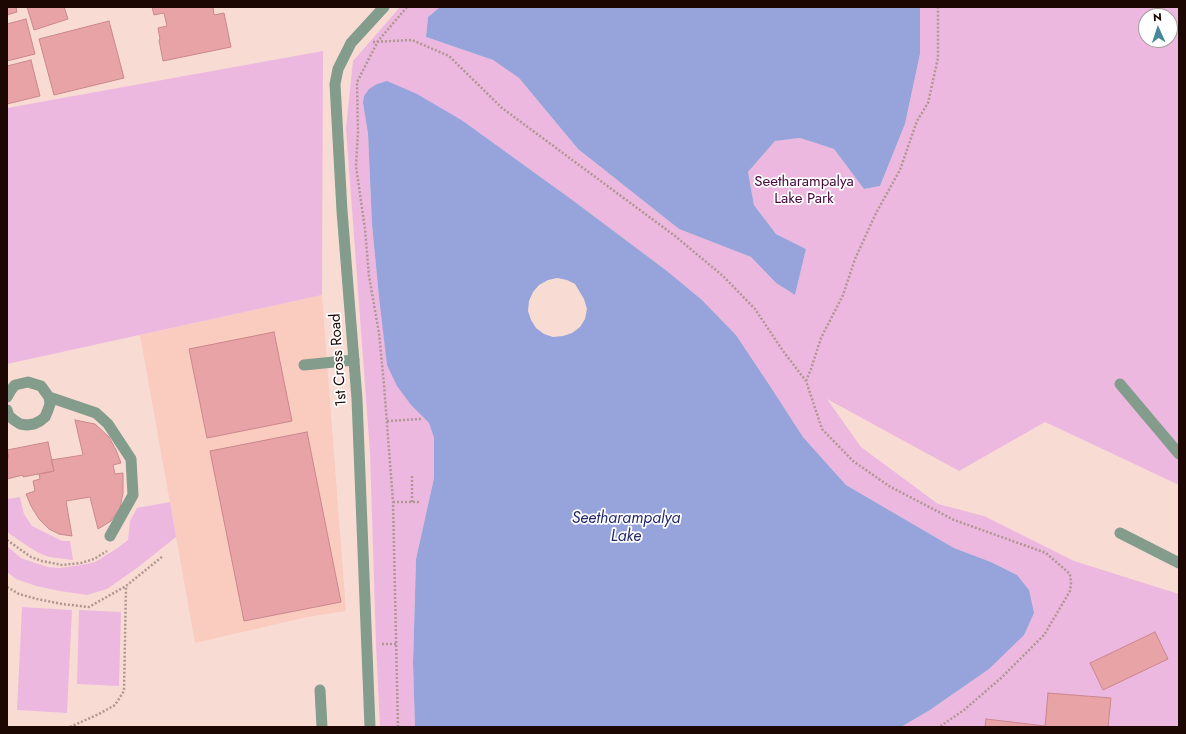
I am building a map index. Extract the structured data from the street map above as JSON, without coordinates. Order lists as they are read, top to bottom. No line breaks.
{"streets":{"street":["1st Cross Road"]},"water":["Seetharampalya Lake"],"parks":["Seetharampalya Lake Park"],"north":"top"}
